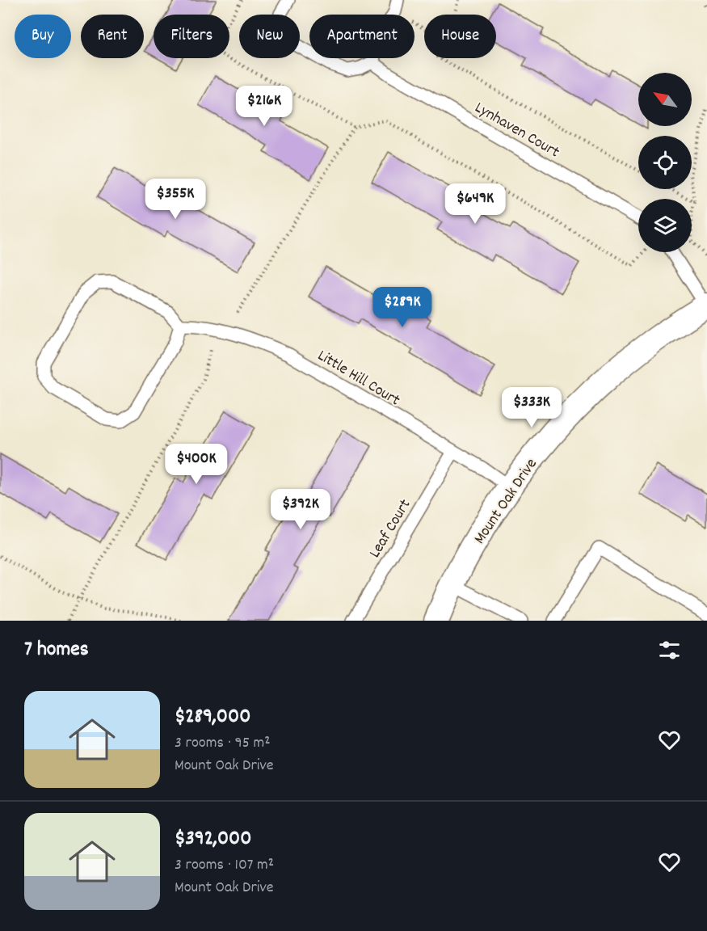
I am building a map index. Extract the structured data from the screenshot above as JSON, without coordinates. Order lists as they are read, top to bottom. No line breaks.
{"streets":{"street":["Mount Oak Drive"],"lane":["Lynhaven Court","Little Hill Court","Leaf Court"]},"crossings":[["Little Hill Court","Mount Oak Drive"],["Little Hill Court","Leaf Court"]],"north":"top left","page":{"chip":["Buy","Rent","Filters","New","Apartment","House"],"price":["$216K","$355K","$649K","$289K","$333K","$400K","$392K"],"heading":"7 homes","list":[{"name":"$289,000","note":"3 rooms · 95 m² · Mount Oak Drive"},{"name":"$392,000","note":"3 rooms · 107 m² · Mount Oak Drive"}]}}
